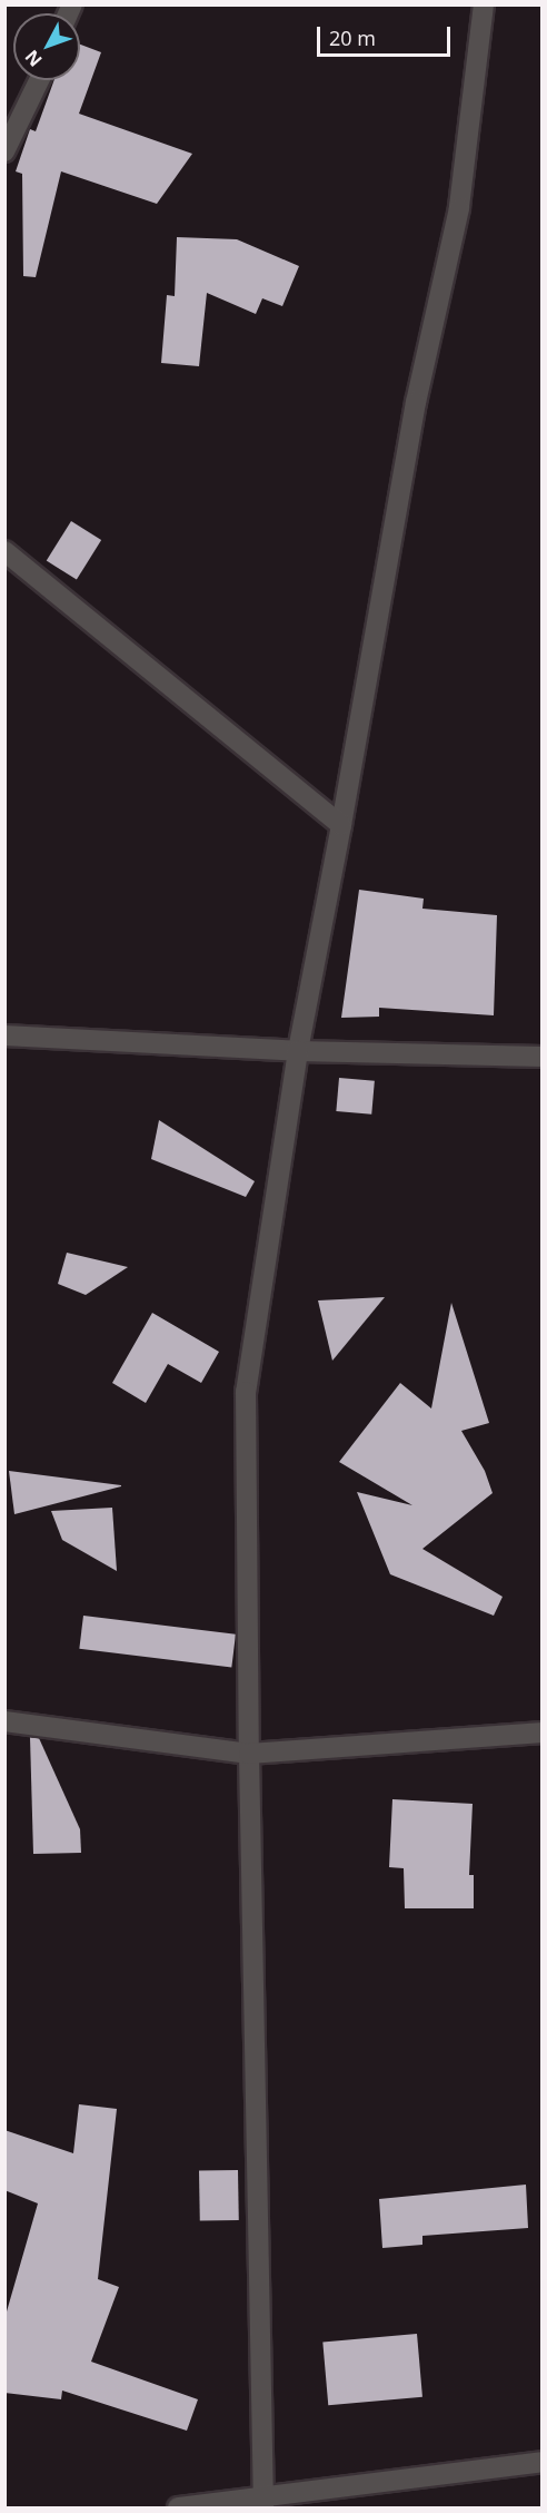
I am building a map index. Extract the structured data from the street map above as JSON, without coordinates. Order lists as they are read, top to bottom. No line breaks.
{"scale_bar":"20 m","north":"bottom left"}
